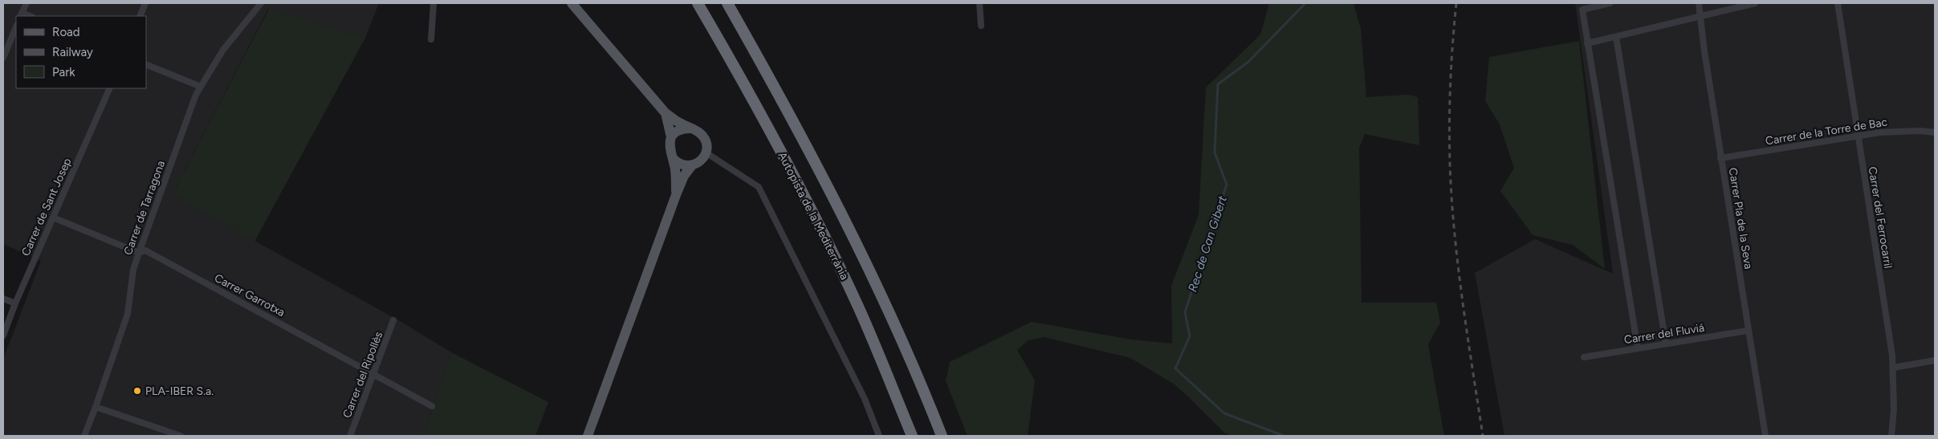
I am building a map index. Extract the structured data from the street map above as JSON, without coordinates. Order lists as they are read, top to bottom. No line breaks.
{"streets":{"highway":["Autopista de la Mediterrània"],"street":["Carrer de la Torre de Bac","Carrer de Sant Josep","Carrer de Tarragona","Carrer del Ferrocarril","Carrer Pla de la Seva","Carrer Garrotxa","Carrer del Fluviá","Carrer del Ripollès"]},"crossings":[["Carrer de la Torre de Bac","Carrer del Ferrocarril"],["Carrer de la Torre de Bac","Carrer Pla de la Seva"],["Carrer de Sant Josep","Carrer Garrotxa"],["Carrer de Tarragona","Carrer Garrotxa"],["Carrer Pla de la Seva","Carrer del Fluviá"],["Carrer Garrotxa","Carrer del Ripollès"]],"water":["Rec de Can Gibert"],"places":["PLA-IBER S.a."],"legend":["Road","Railway","Park"]}
